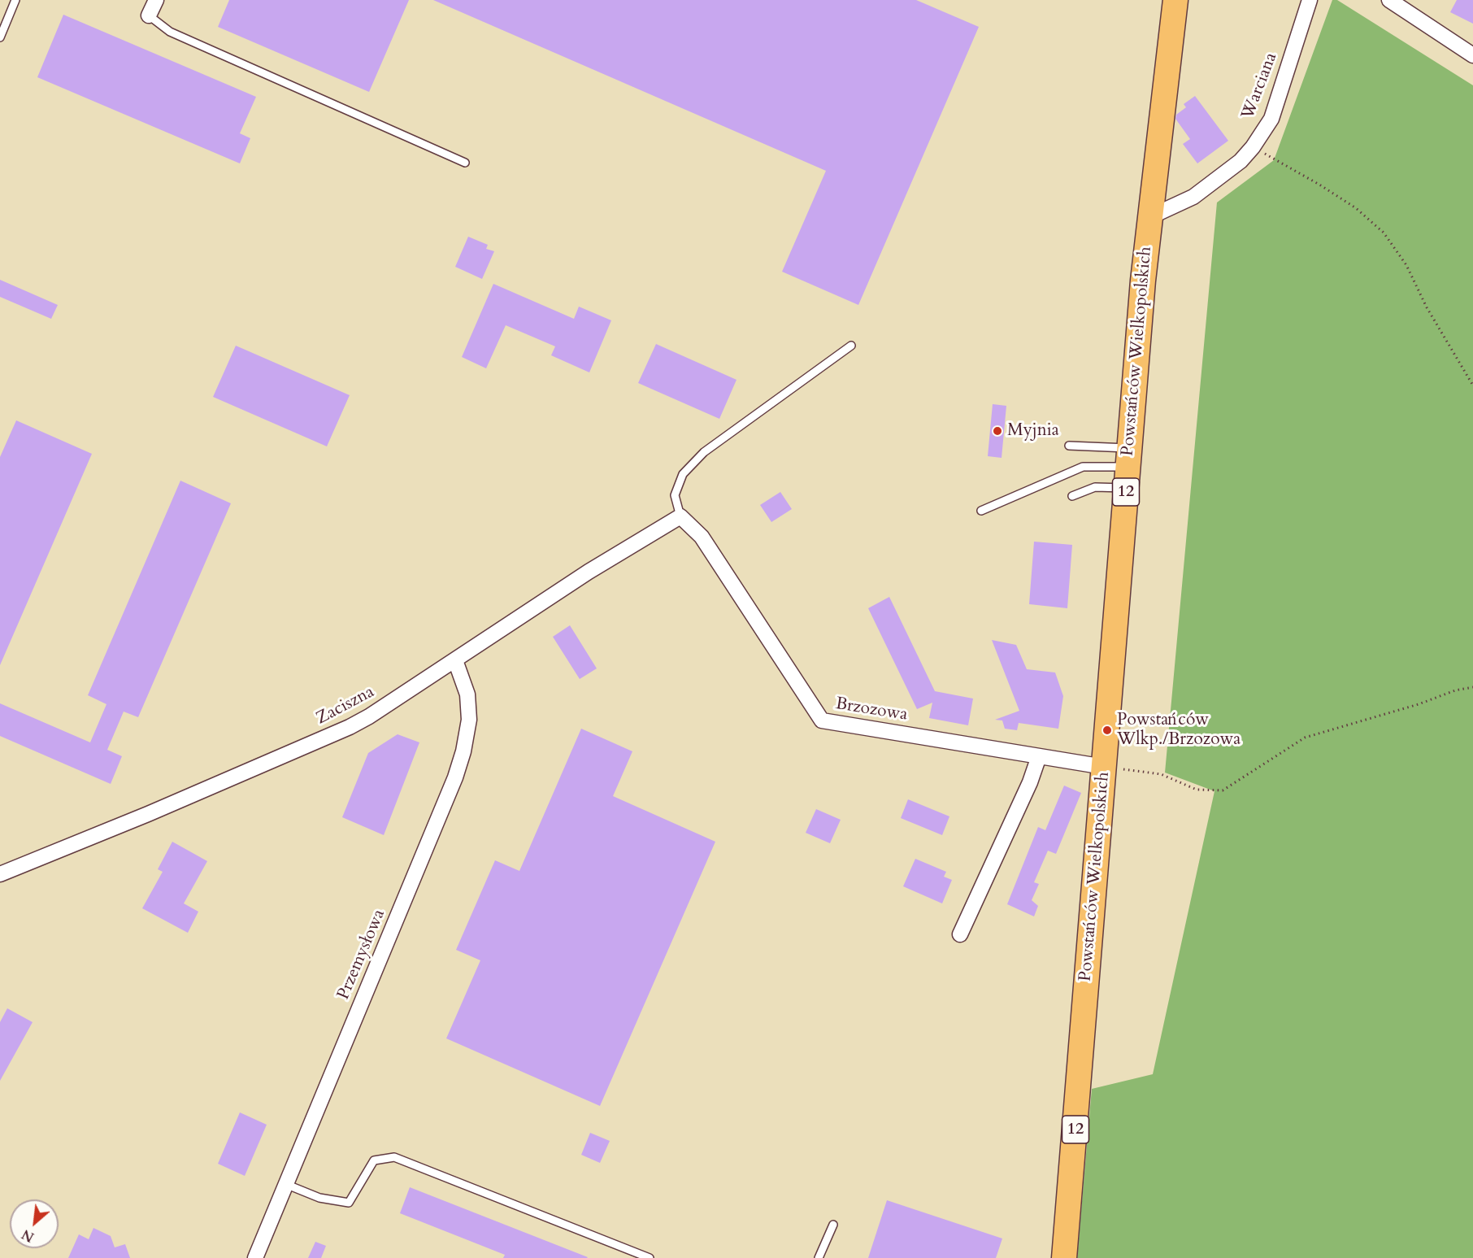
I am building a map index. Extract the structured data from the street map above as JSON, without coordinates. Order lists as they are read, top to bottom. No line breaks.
{"streets":{"main road":["Powstańców Wielkopolskich","12"],"street":["Warciana","Zaciszna","Brzozowa","Przemysłowa"]},"crossings":[["Warciana","Powstańców Wielkopolskich"],["Powstańców Wielkopolskich","Brzozowa"],["Zaciszna","Brzozowa"],["Zaciszna","Przemysłowa"]],"places":["Myjnia","Powstańców Wlkp./Brzozowa"],"north":"bottom left"}
